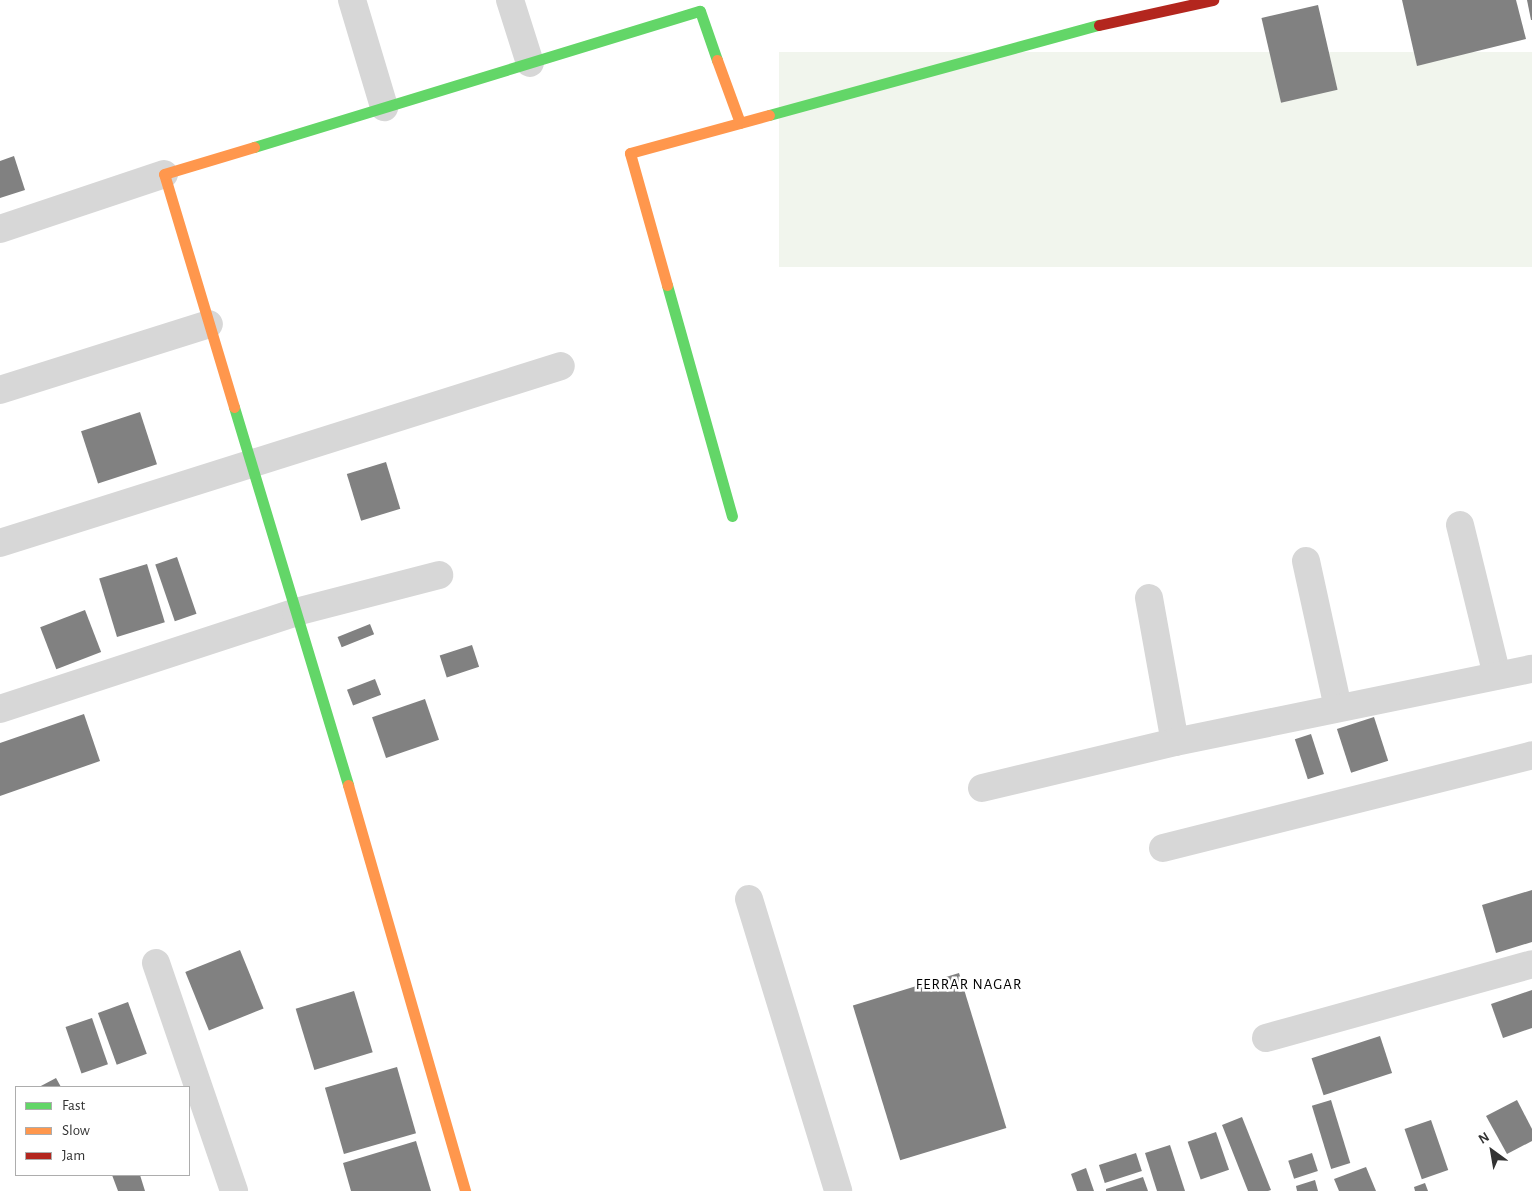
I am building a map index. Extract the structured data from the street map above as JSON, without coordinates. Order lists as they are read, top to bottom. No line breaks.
{"districts":["FERRAR NAGAR"],"legend":["Fast","Slow","Jam"],"north":"top left"}
